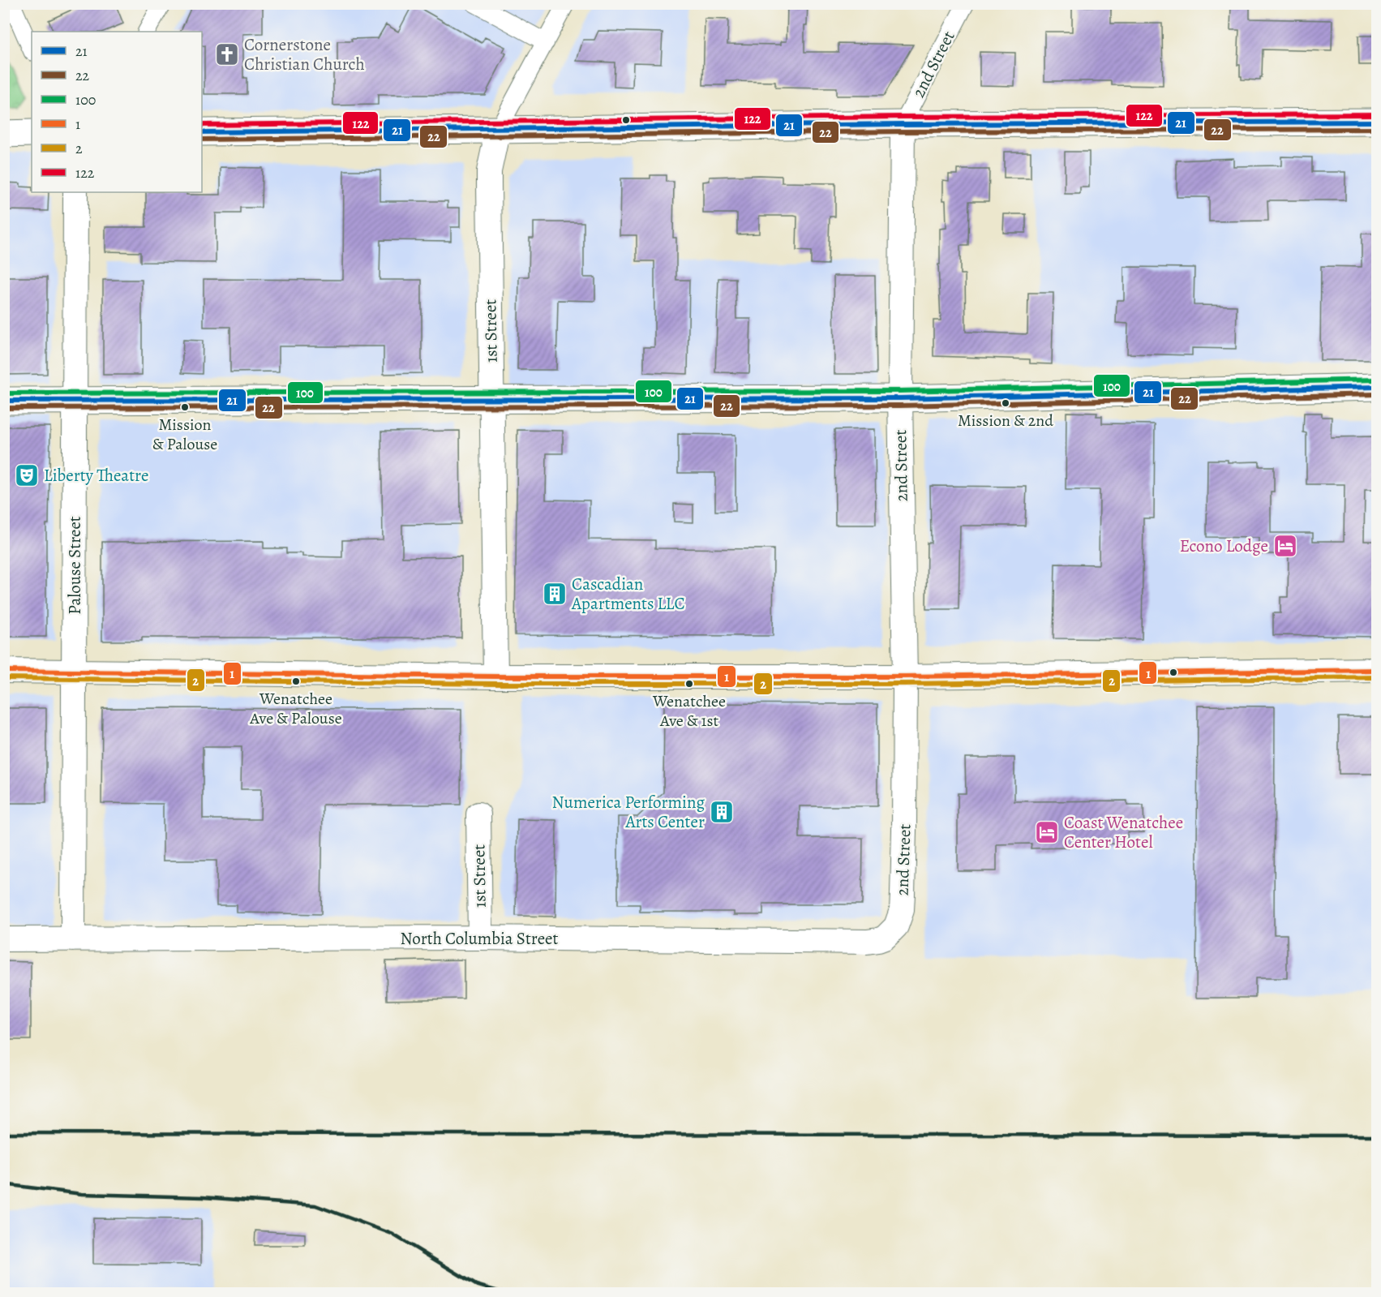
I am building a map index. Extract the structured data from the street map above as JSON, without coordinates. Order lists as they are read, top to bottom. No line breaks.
{"streets":{"street":["2nd Street","1st Street","Palouse Street","North Columbia Street"]},"crossings":[["2nd Street","North Columbia Street"],["1st Street","North Columbia Street"],["Palouse Street","North Columbia Street"]],"places":{"church":["Cornerstone Christian Church"],"other":["Mission & 2nd","Mission & Palouse","Wenatchee Ave & Palouse","Wenatchee Ave & 1st"],"theatre":["Liberty Theatre"],"hotel":["Econo Lodge","Coast Wenatchee Center Hotel"],"building":["Cascadian Apartments LLC","Numerica Performing Arts Center"]},"lines":["transit line 122","transit line 21","transit line 22","transit line 100","transit line 1","transit line 2"],"legend":["21","22","100","1","2","122"]}
